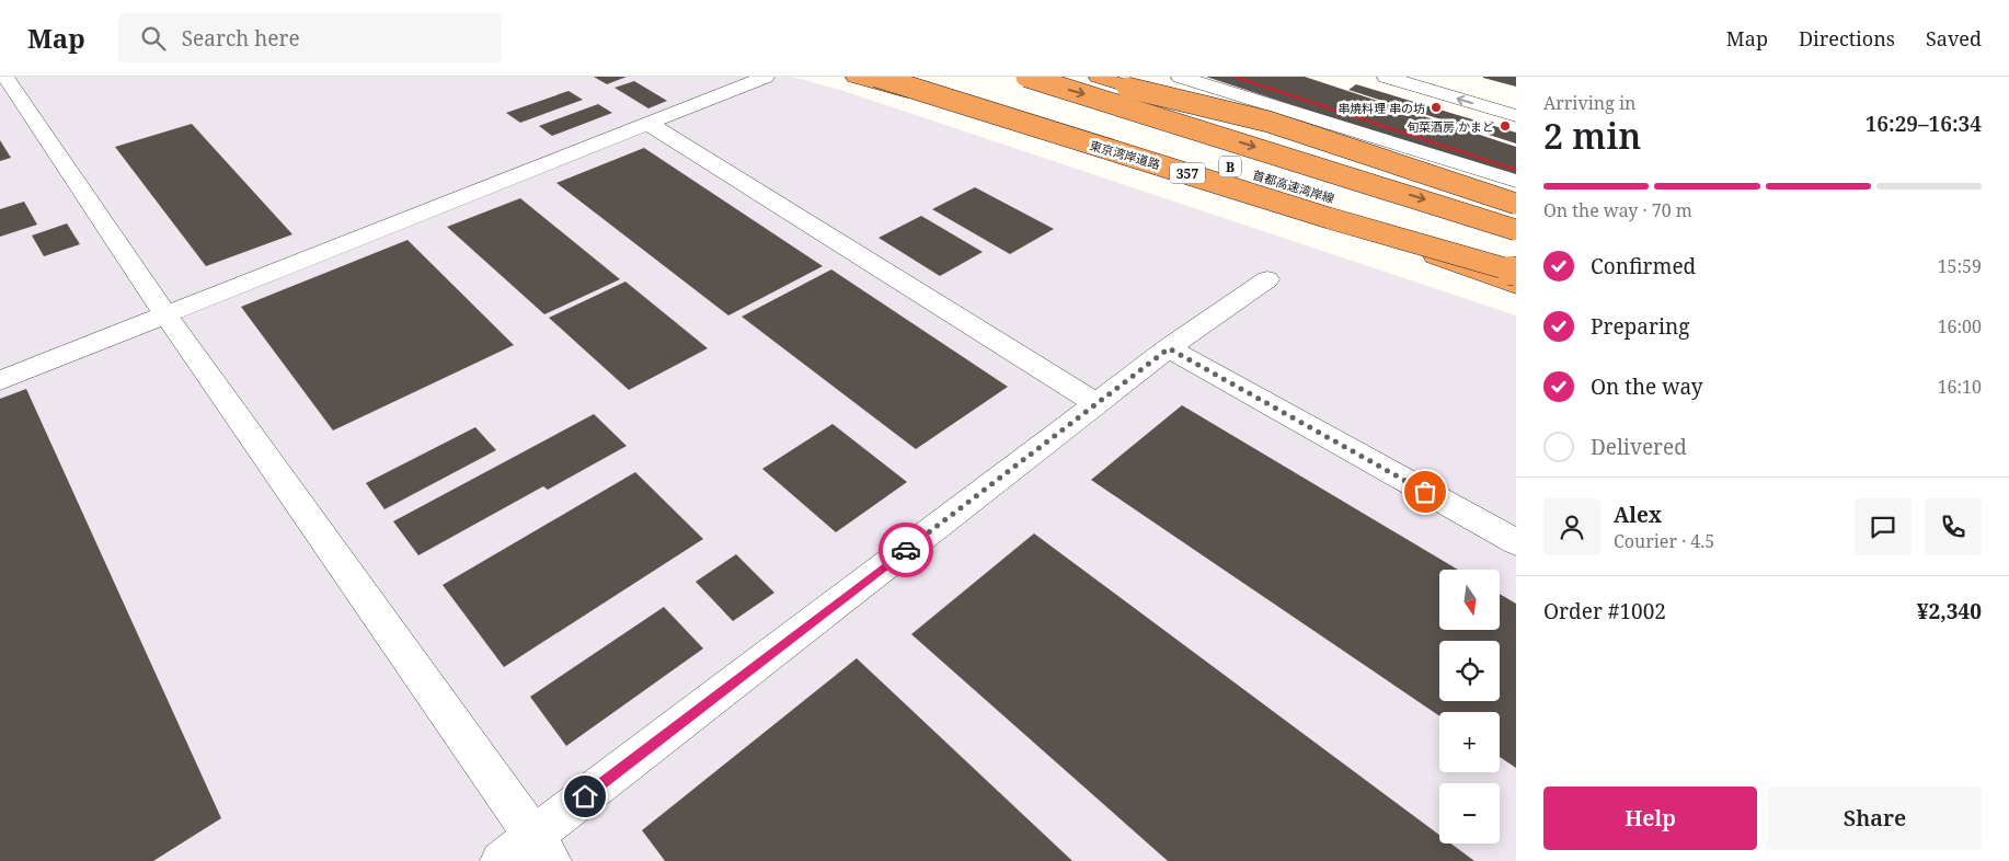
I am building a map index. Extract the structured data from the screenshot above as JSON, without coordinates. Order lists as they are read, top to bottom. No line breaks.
{"streets":{"highway":["東京湾岸道路","B","357","首都高速湾岸線"]},"places":["串焼料理 串の坊","旬菜酒房 かまど"],"north":"bottom","page":{"header":"Map","search":"Search here","nav":["Map","Directions","Saved"],"heading":["2 min","Arriving in","16:29–16:34"],"panel":["Alex","Courier · 4.5","Order #1002","¥2,340"],"bar":"On the way · 70 m","list":[["Confirmed","15:59"],["Preparing","16:00"],["On the way","16:10"],"Delivered"],"map_buttons":["+","−"],"buttons":["Help","Share"]}}
